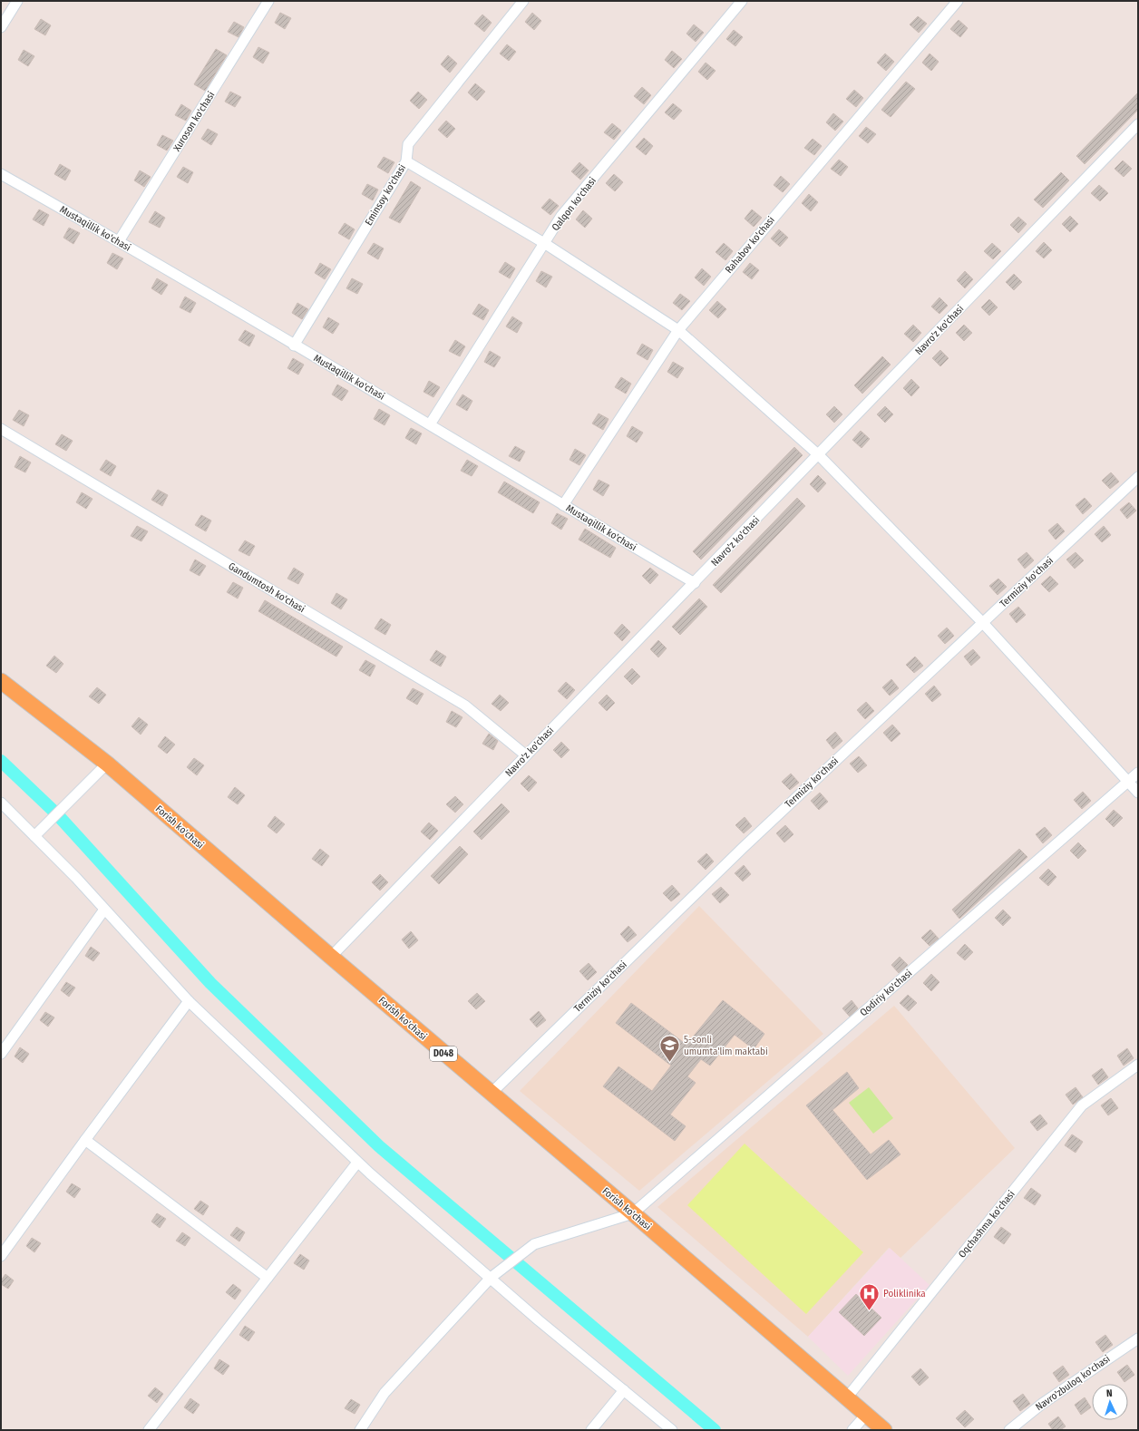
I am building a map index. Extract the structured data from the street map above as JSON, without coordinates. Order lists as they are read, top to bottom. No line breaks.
{"streets":{"main road":["Forish ko'chasi","D048"],"street":["Xuroson ko'chasi","Eminsoy ko'chasi","Qalqon ko'chasi","Mustaqillik ko'chasi","Rahabov ko'chasi","Navro'z ko'chasi","Termiziy ko'chasi","Gandumtosh ko'chasi","Qodiriy ko'chasi","Oqchashma ko'chasi","Navro'zbuloq ko'chasi"]},"crossings":[["Xuroson ko'chasi","Mustaqillik ko'chasi"],["Eminsoy ko'chasi","Mustaqillik ko'chasi"],["Qalqon ko'chasi","Mustaqillik ko'chasi"],["Mustaqillik ko'chasi","Rahabov ko'chasi"],["Mustaqillik ko'chasi","Navro'z ko'chasi"],["Navro'z ko'chasi","Gandumtosh ko'chasi"],["Navro'z ko'chasi","Forish ko'chasi"],["Termiziy ko'chasi","Forish ko'chasi"],["Forish ko'chasi","Qodiriy ko'chasi"],["Forish ko'chasi","Oqchashma ko'chasi"]],"places":{"school or university":["5-sonli umumta'lim maktabi"],"hospital":["Poliklinika"]},"north":"top"}
